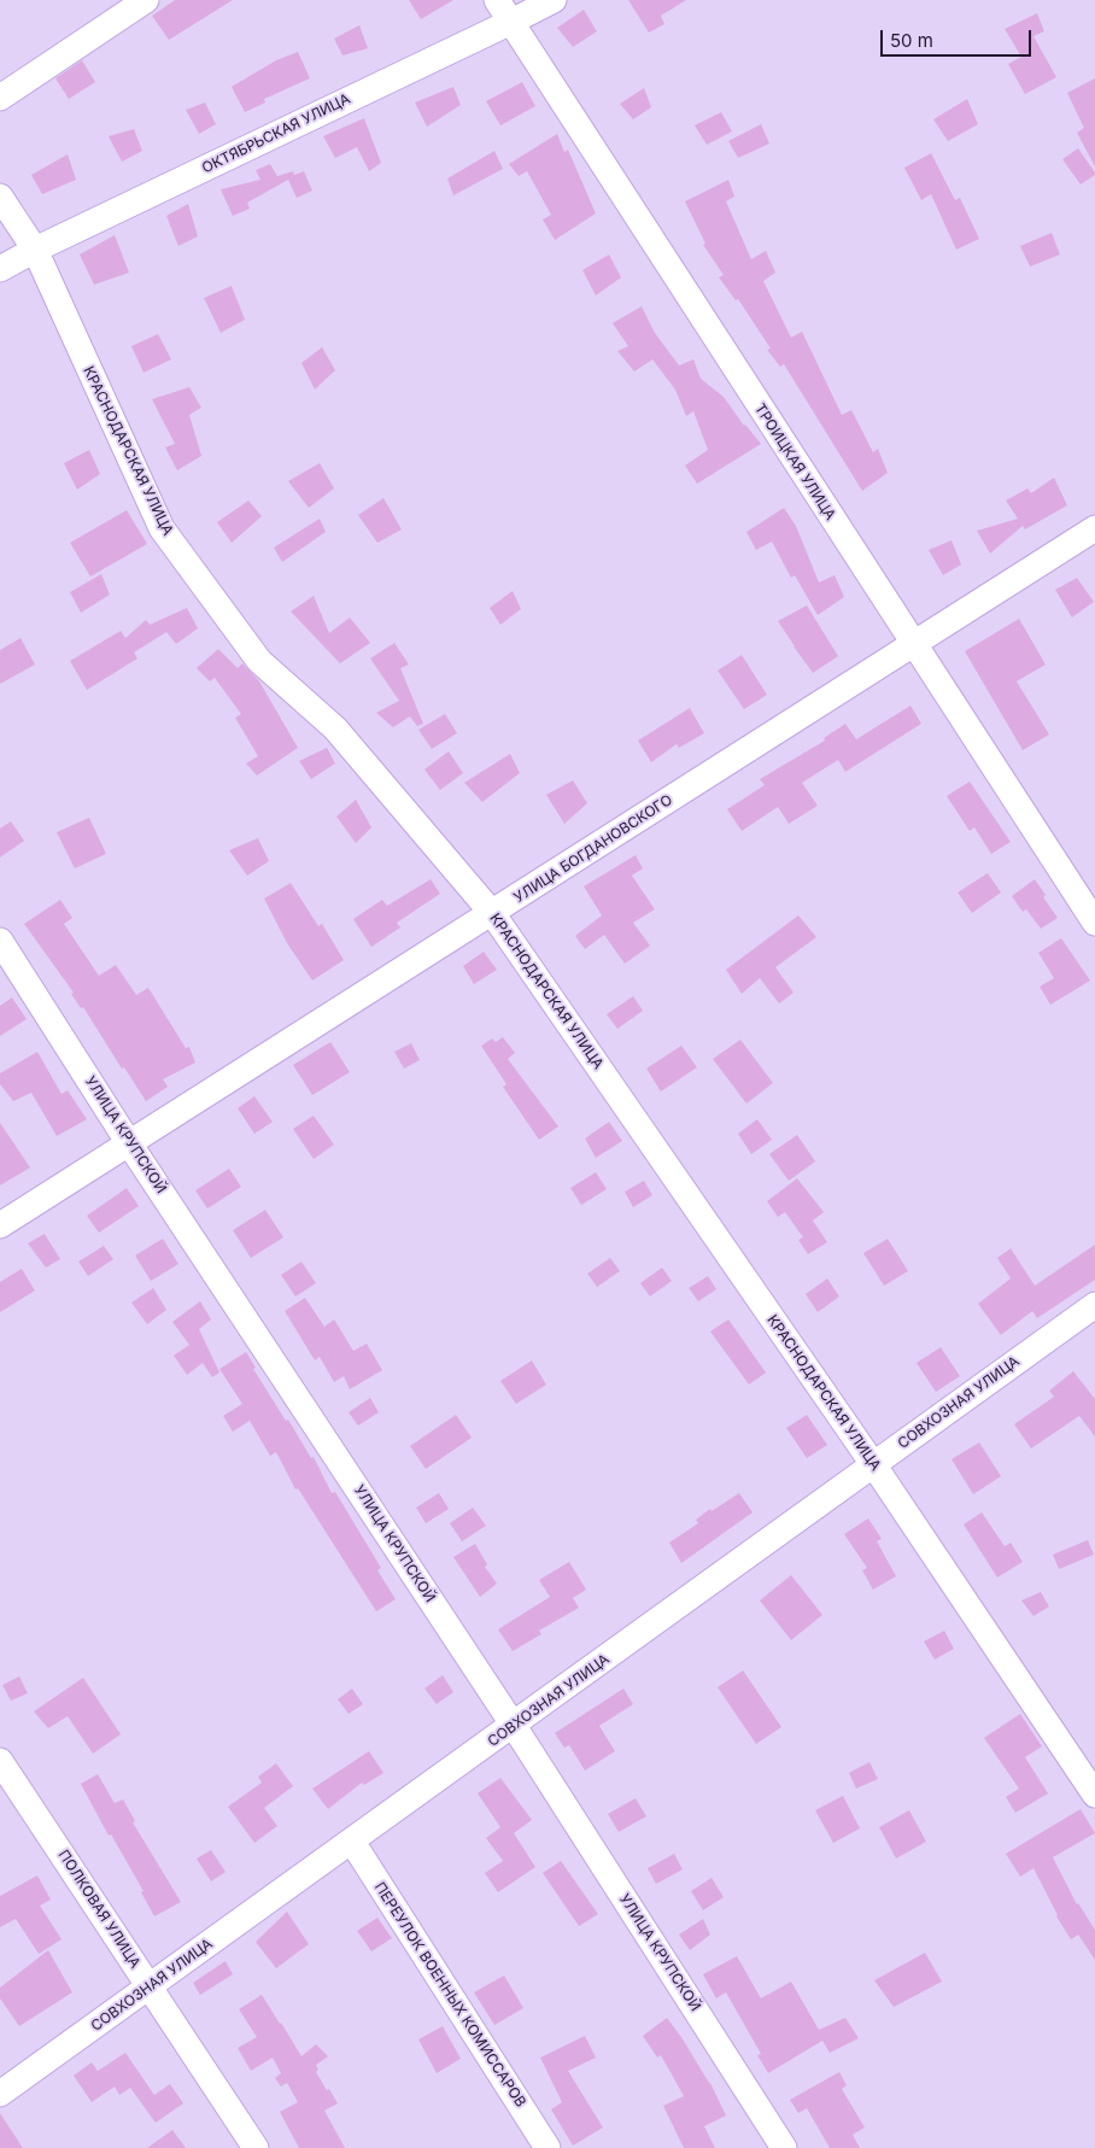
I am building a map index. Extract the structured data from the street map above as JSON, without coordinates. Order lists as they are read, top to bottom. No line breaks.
{"streets":{"street":["ОКТЯБРЬСКАЯ УЛИЦА","КРАСНОДАРСКАЯ УЛИЦА","ТРОИЦКАЯ УЛИЦА","УЛИЦА БОГДАНОВСКОГО","УЛИЦА КРУПСКОЙ","СОВХОЗНАЯ УЛИЦА","ПОЛКОВАЯ УЛИЦА","ПЕРЕУЛОК ВОЕННЫХ КОМИССАРОВ"]},"crossings":[["ОКТЯБРЬСКАЯ УЛИЦА","КРАСНОДАРСКАЯ УЛИЦА"],["ОКТЯБРЬСКАЯ УЛИЦА","ТРОИЦКАЯ УЛИЦА"],["КРАСНОДАРСКАЯ УЛИЦА","УЛИЦА БОГДАНОВСКОГО"],["КРАСНОДАРСКАЯ УЛИЦА","СОВХОЗНАЯ УЛИЦА"],["ТРОИЦКАЯ УЛИЦА","УЛИЦА БОГДАНОВСКОГО"],["УЛИЦА БОГДАНОВСКОГО","УЛИЦА КРУПСКОЙ"],["УЛИЦА КРУПСКОЙ","СОВХОЗНАЯ УЛИЦА"],["СОВХОЗНАЯ УЛИЦА","ПОЛКОВАЯ УЛИЦА"],["СОВХОЗНАЯ УЛИЦА","ПЕРЕУЛОК ВОЕННЫХ КОМИССАРОВ"]],"scale_bar":"50 m"}
